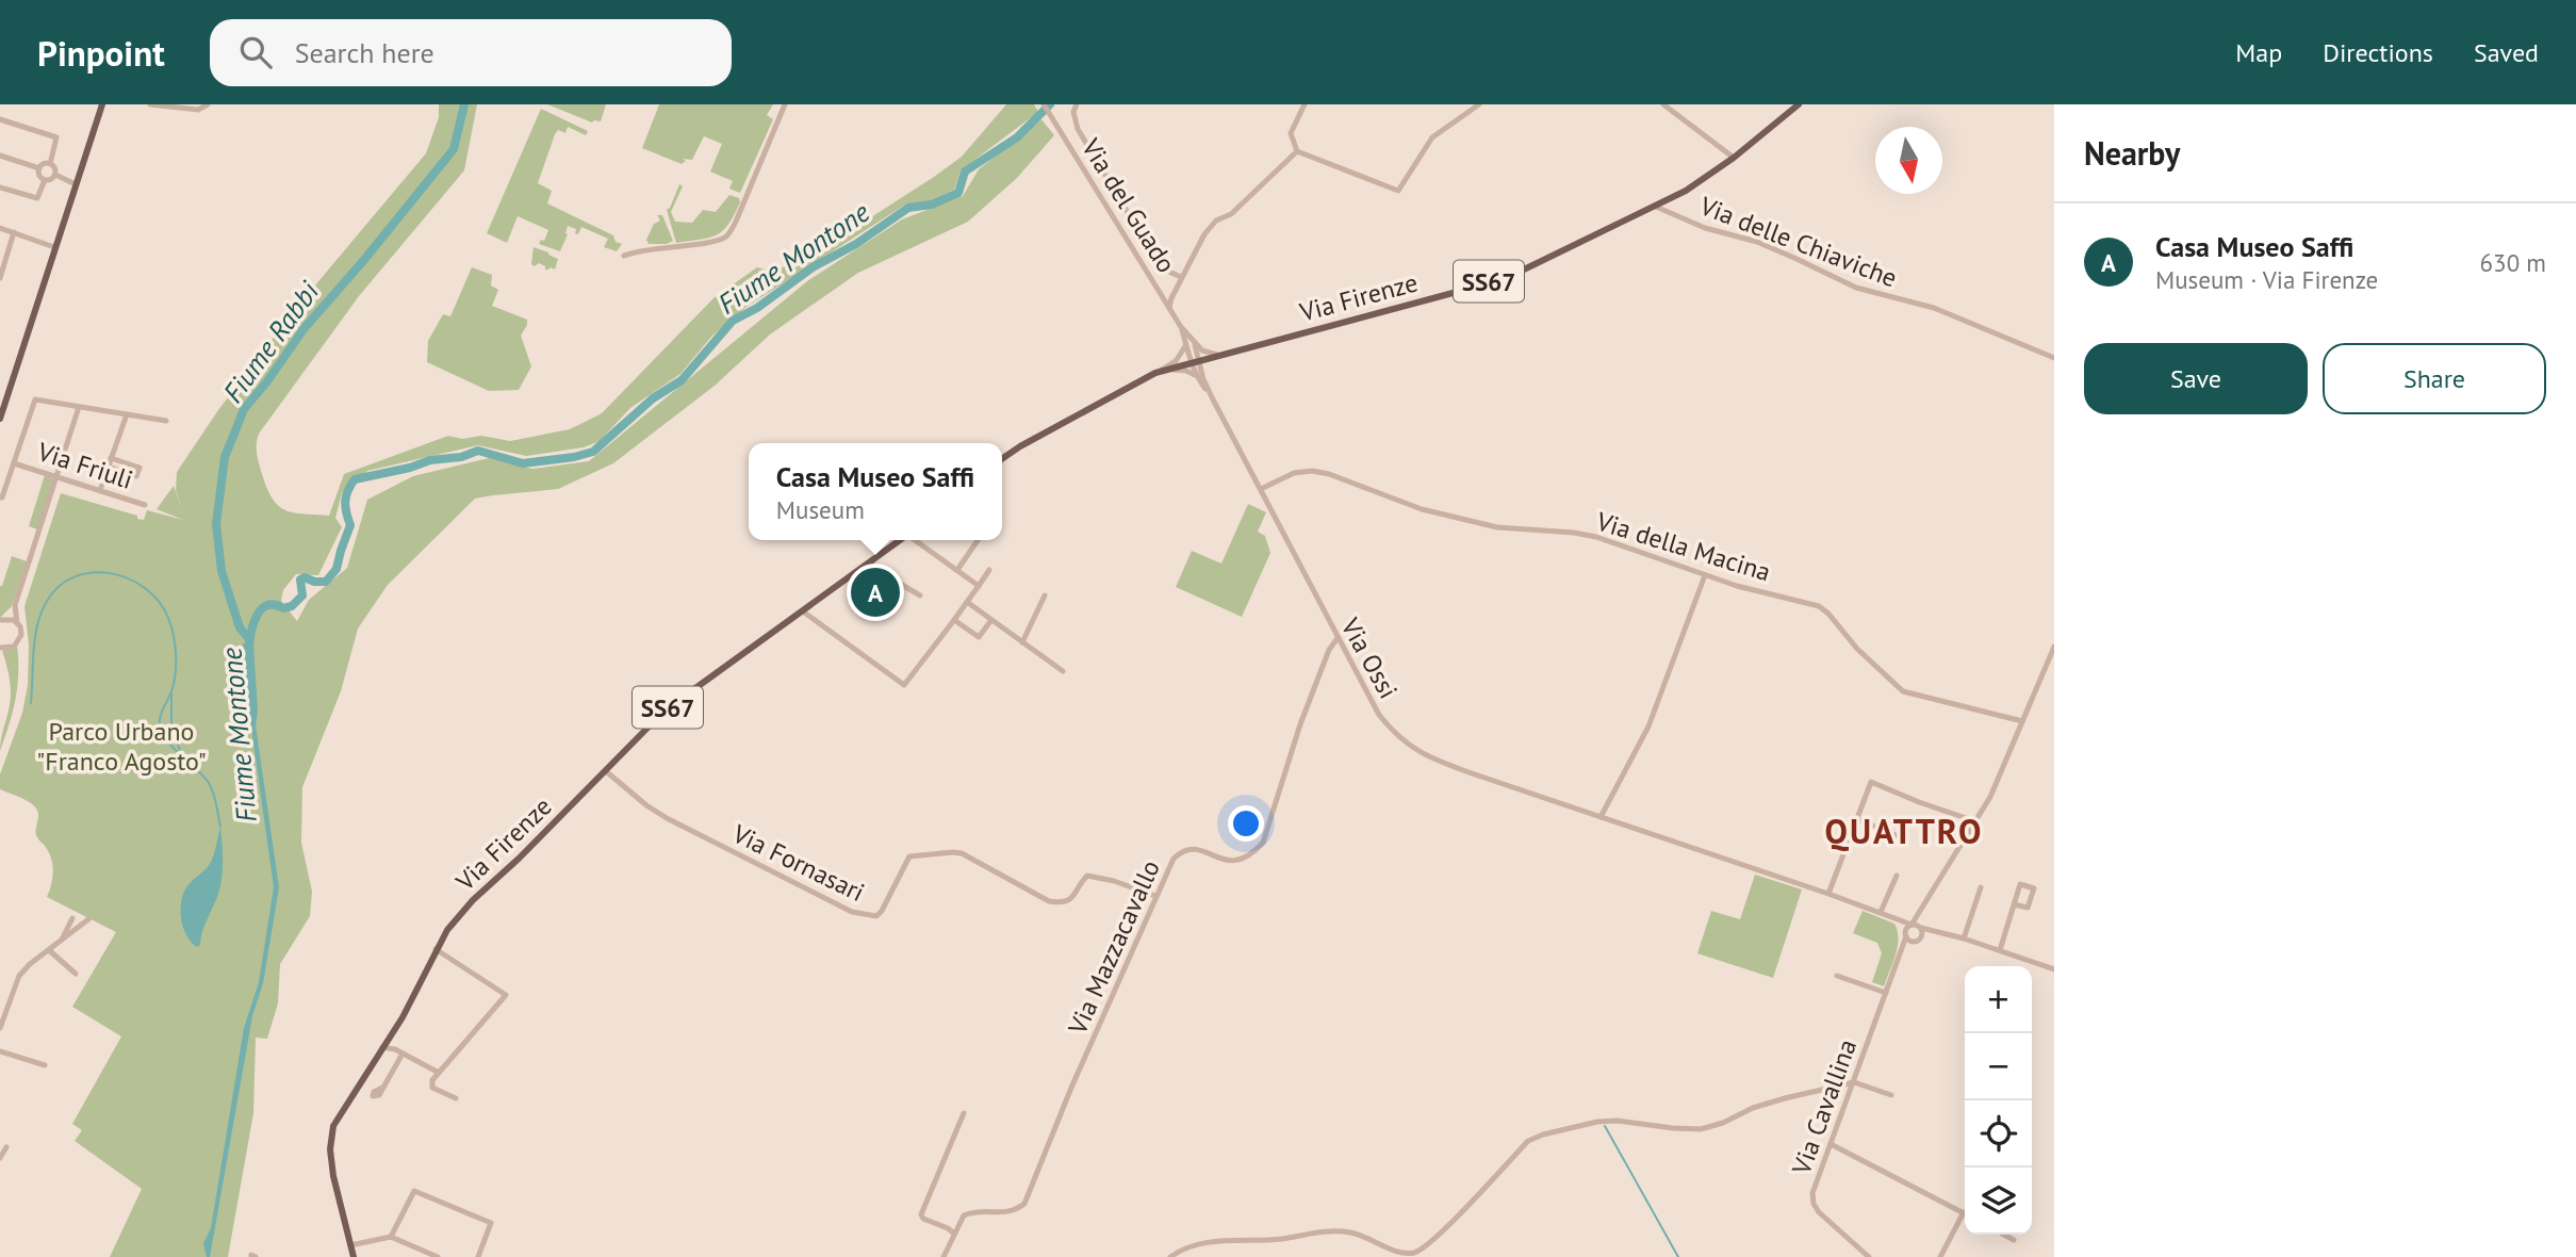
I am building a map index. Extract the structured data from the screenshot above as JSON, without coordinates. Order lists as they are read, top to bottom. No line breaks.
{"streets":{"main road":["SS67","Via Firenze"],"street":["Via del Guado","Via delle Chiaviche","Via Friuli","Via della Macina","Via Ossi","Via Fornasari","Via Mazzacavallo","Via Cavallina"]},"crossings":[["Via del Guado","Via Firenze"],["Via del Guado","Via Ossi"],["Via delle Chiaviche","Via Firenze"],["Via Firenze","Via Ossi"],["Via Firenze","Via Fornasari"],["Via della Macina","Via Ossi"],["Via Ossi","Via Mazzacavallo"],["Via Ossi","Via Cavallina"],["Via Fornasari","Via Mazzacavallo"]],"districts":["QUATTRO"],"water":["Fiume Montone","Fiume Rabbi"],"parks":["Parco Urbano \"Franco Agosto\""],"north":"bottom","page":{"header":"Pinpoint","search":"Search here","nav":["Map","Directions","Saved"],"heading":"Nearby","list":[{"mark":"A","name":"Casa Museo Saffi","note":"Museum · Via Firenze","value":"630 m"}],"buttons":["Save","Share"],"popup":["Casa Museo Saffi","Museum"],"pins":"A","map_buttons":["+","−"]}}
